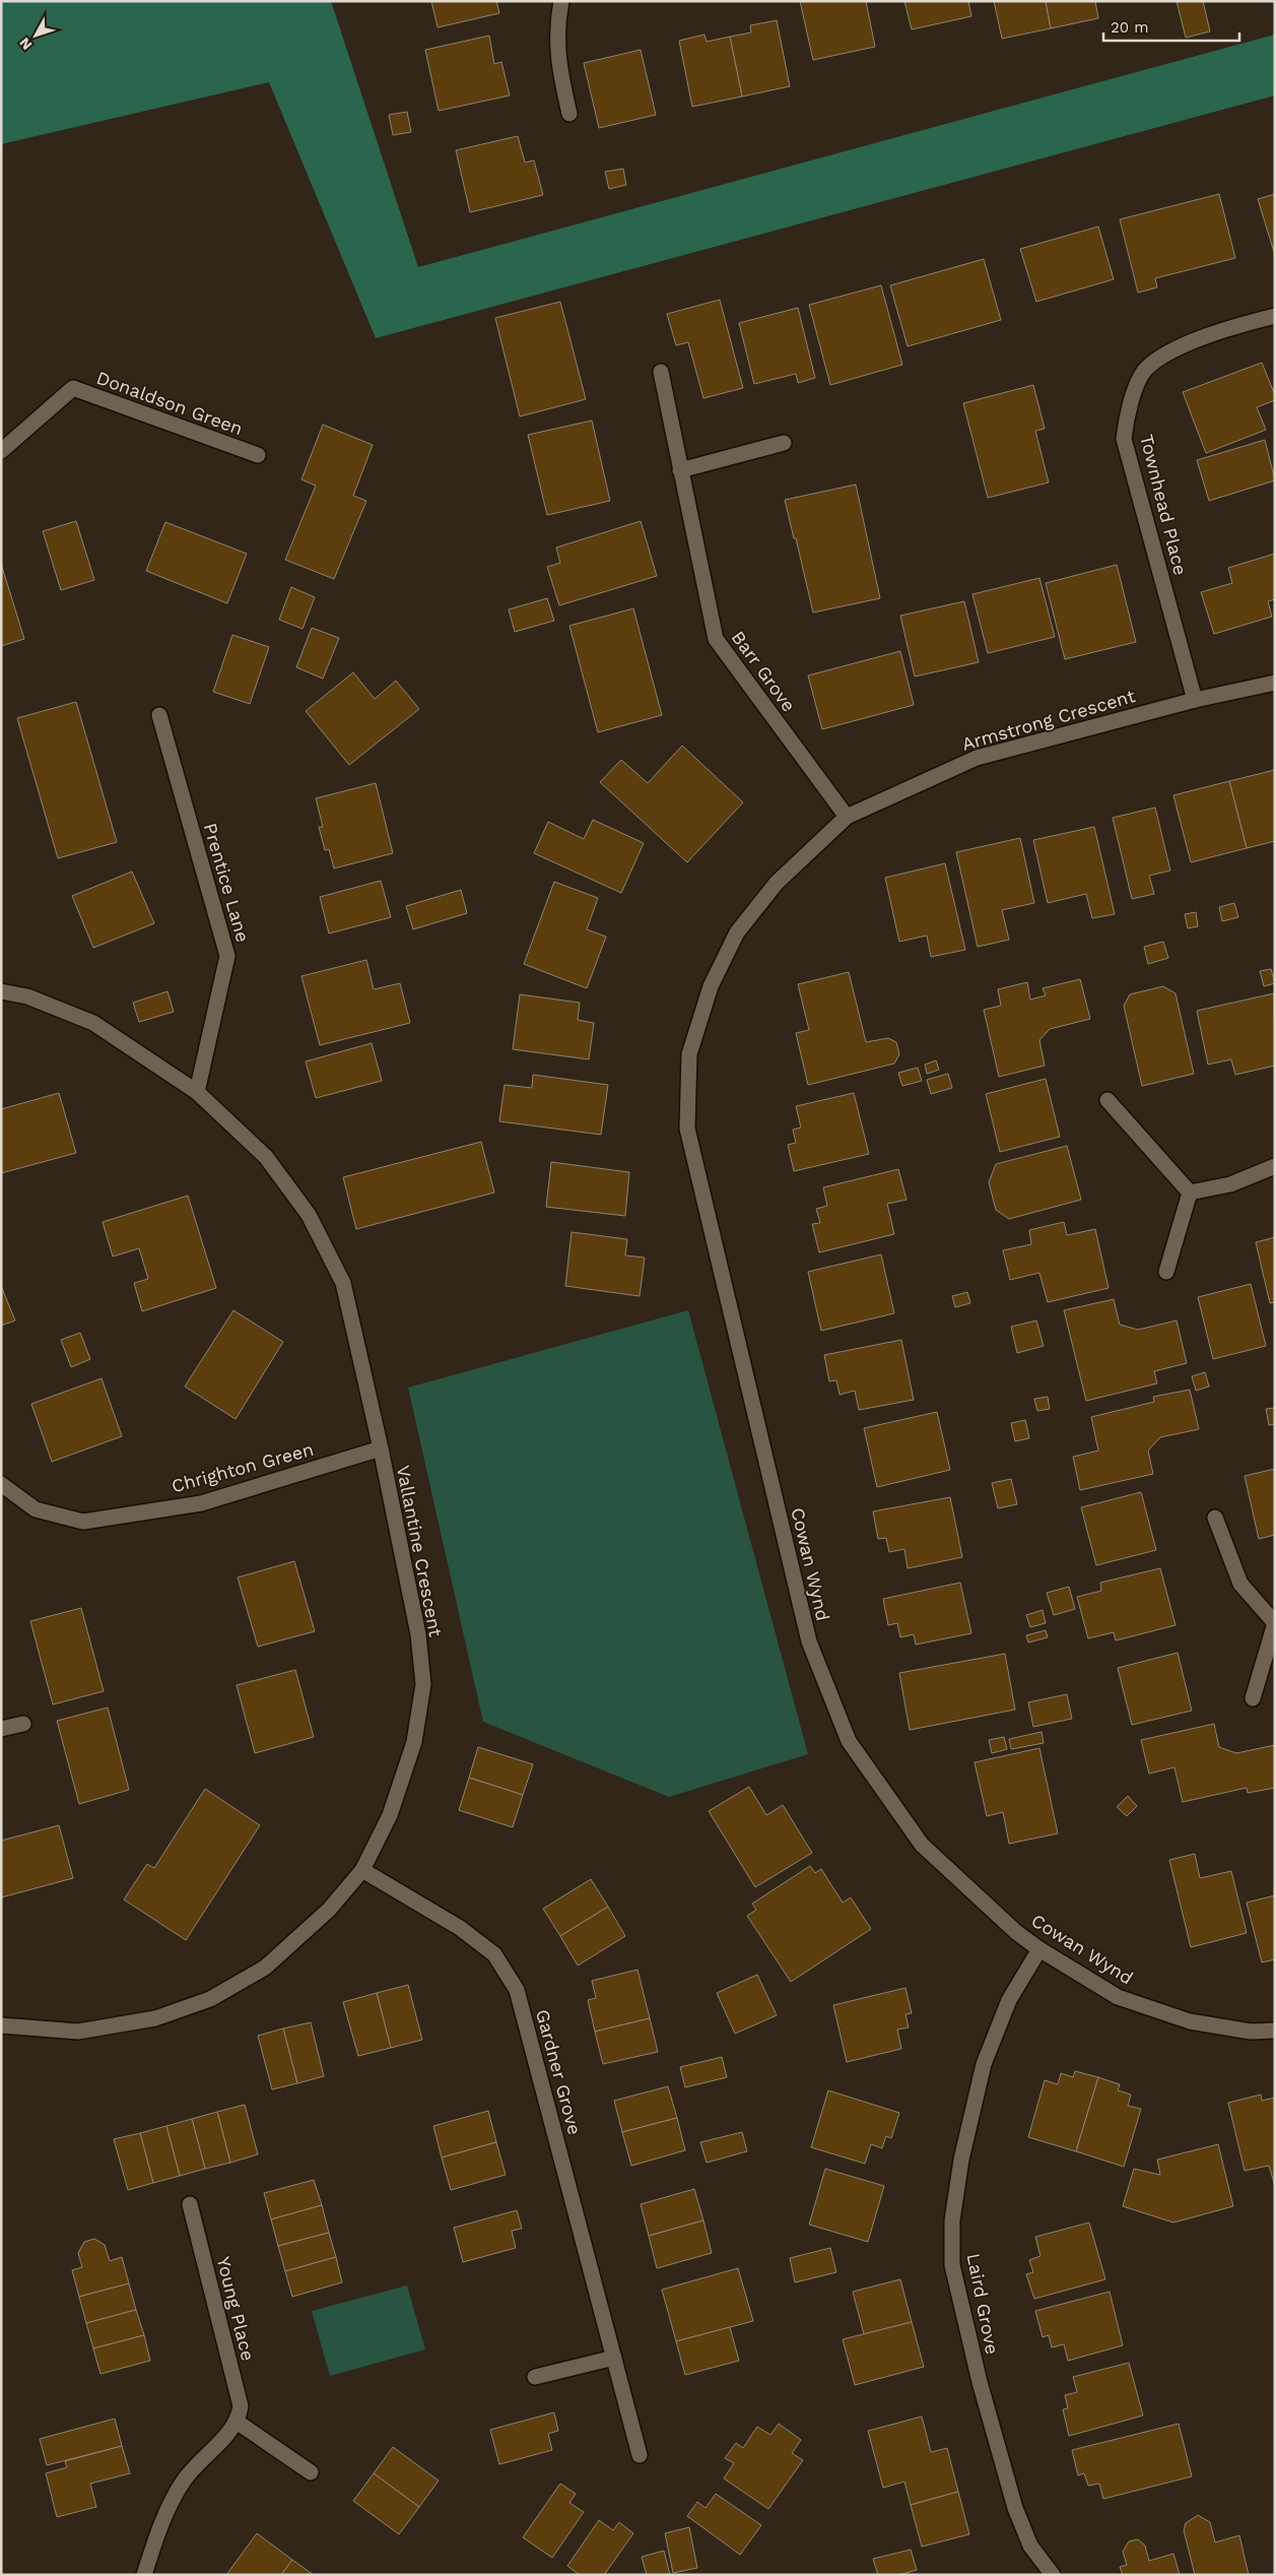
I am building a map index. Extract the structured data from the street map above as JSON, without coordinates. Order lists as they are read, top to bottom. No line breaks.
{"streets":{"street":["Donaldson Green","Townhead Place","Barr Grove","Armstrong Crescent","Prentice Lane","Chrighton Green","Vallantine Crescent","Cowan Wynd","Gardner Grove","Laird Grove","Young Place"]},"crossings":[["Townhead Place","Armstrong Crescent"],["Barr Grove","Armstrong Crescent"],["Armstrong Crescent","Cowan Wynd"],["Prentice Lane","Vallantine Crescent"],["Chrighton Green","Vallantine Crescent"],["Vallantine Crescent","Gardner Grove"],["Cowan Wynd","Laird Grove"]],"scale_bar":"20 m","north":"bottom left"}
